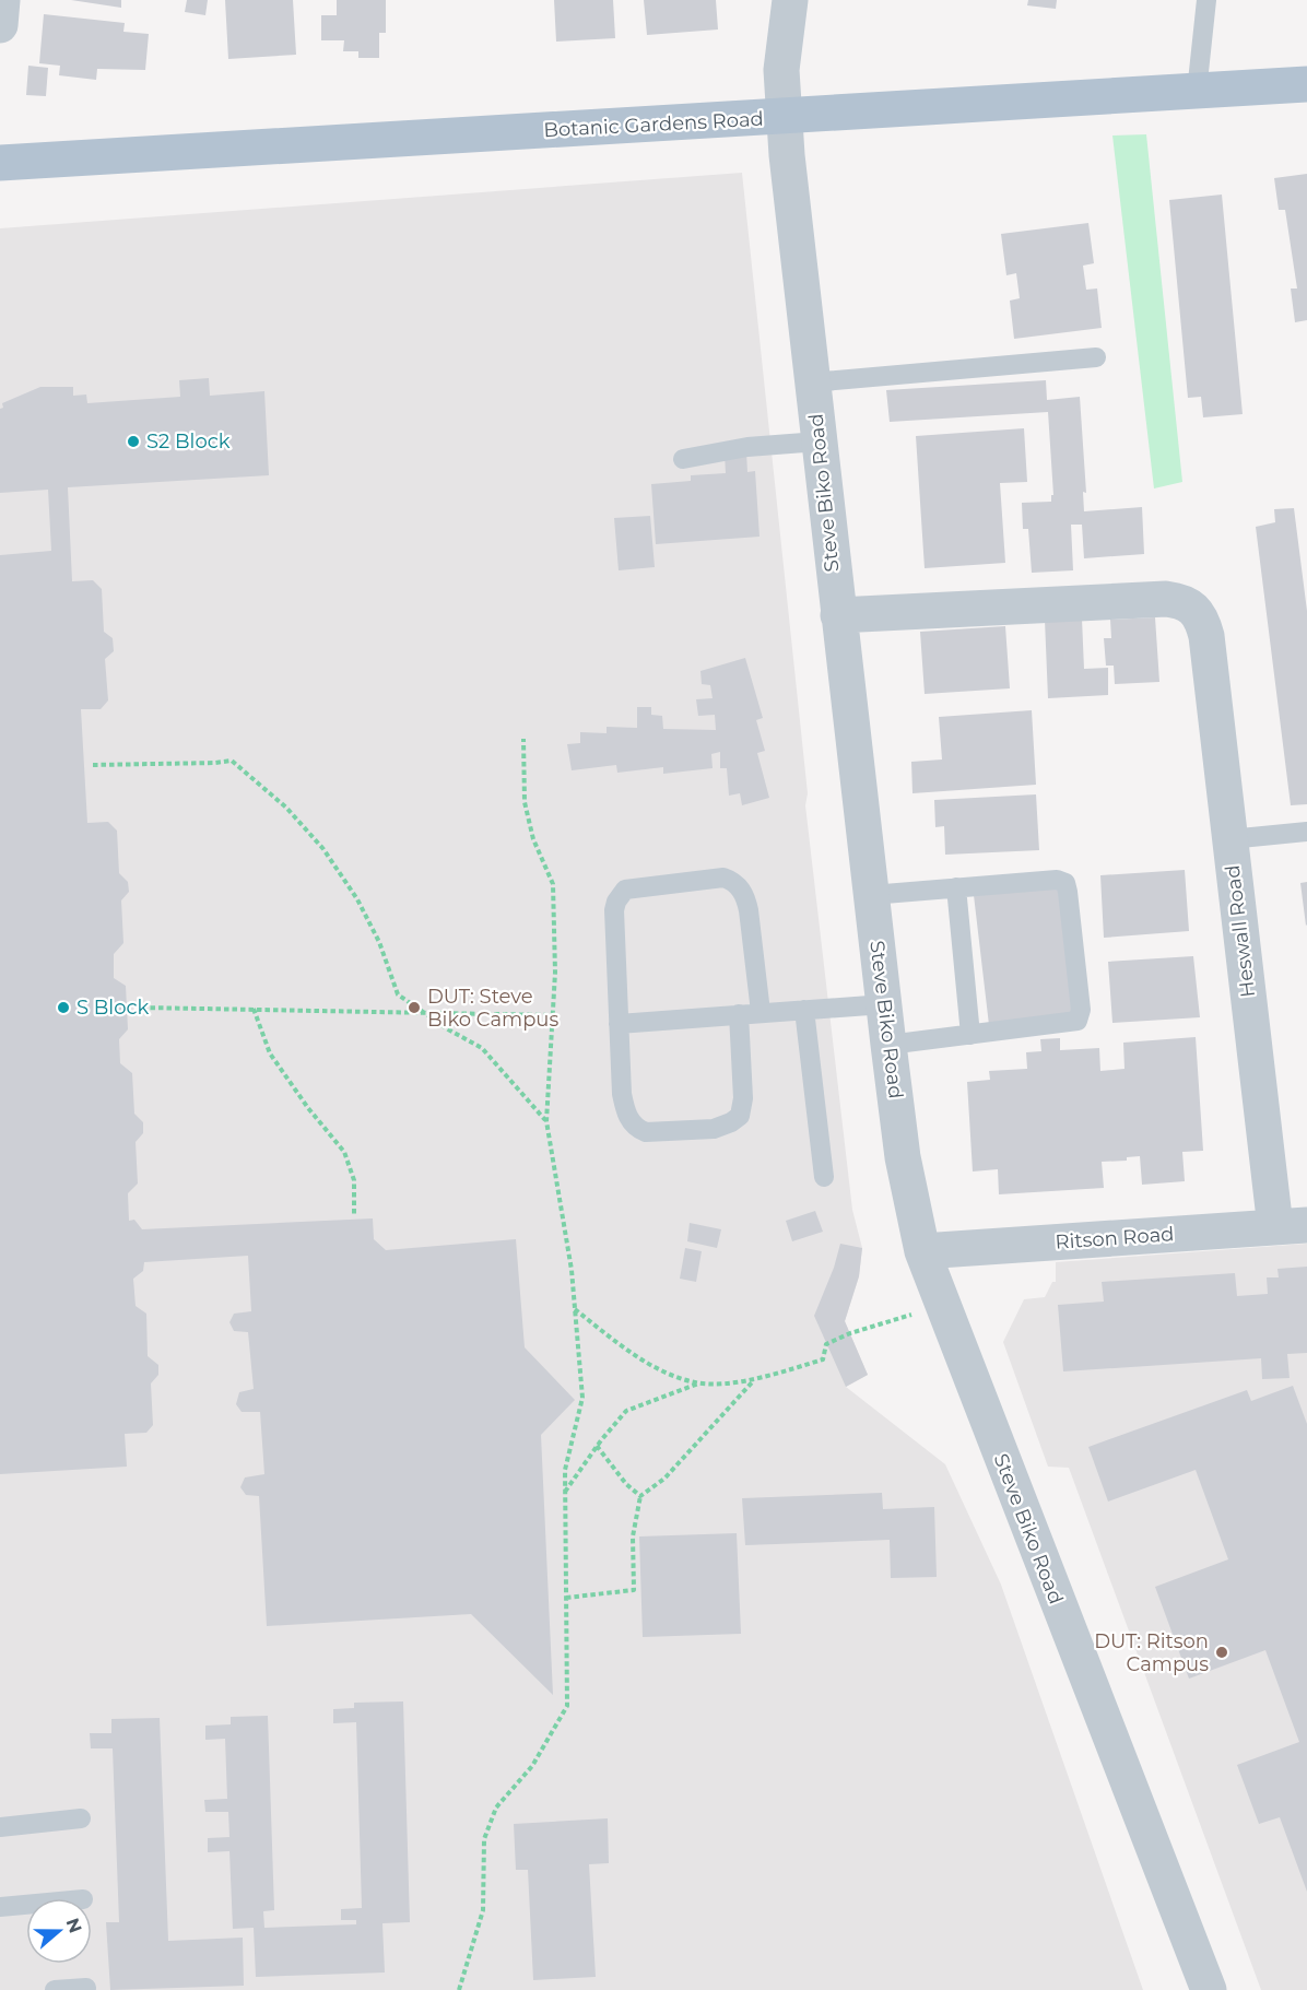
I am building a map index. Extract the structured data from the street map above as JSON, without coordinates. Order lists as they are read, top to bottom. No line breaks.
{"streets":{"main road":["Botanic Gardens Road"],"street":["Steve Biko Road","Heswall Road","Ritson Road"]},"crossings":[["Botanic Gardens Road","Steve Biko Road"],["Steve Biko Road","Heswall Road"],["Steve Biko Road","Ritson Road"],["Heswall Road","Ritson Road"]],"places":["S2 Block","S Block","DUT: Steve Biko Campus","DUT: Ritson Campus"],"north":"right"}
